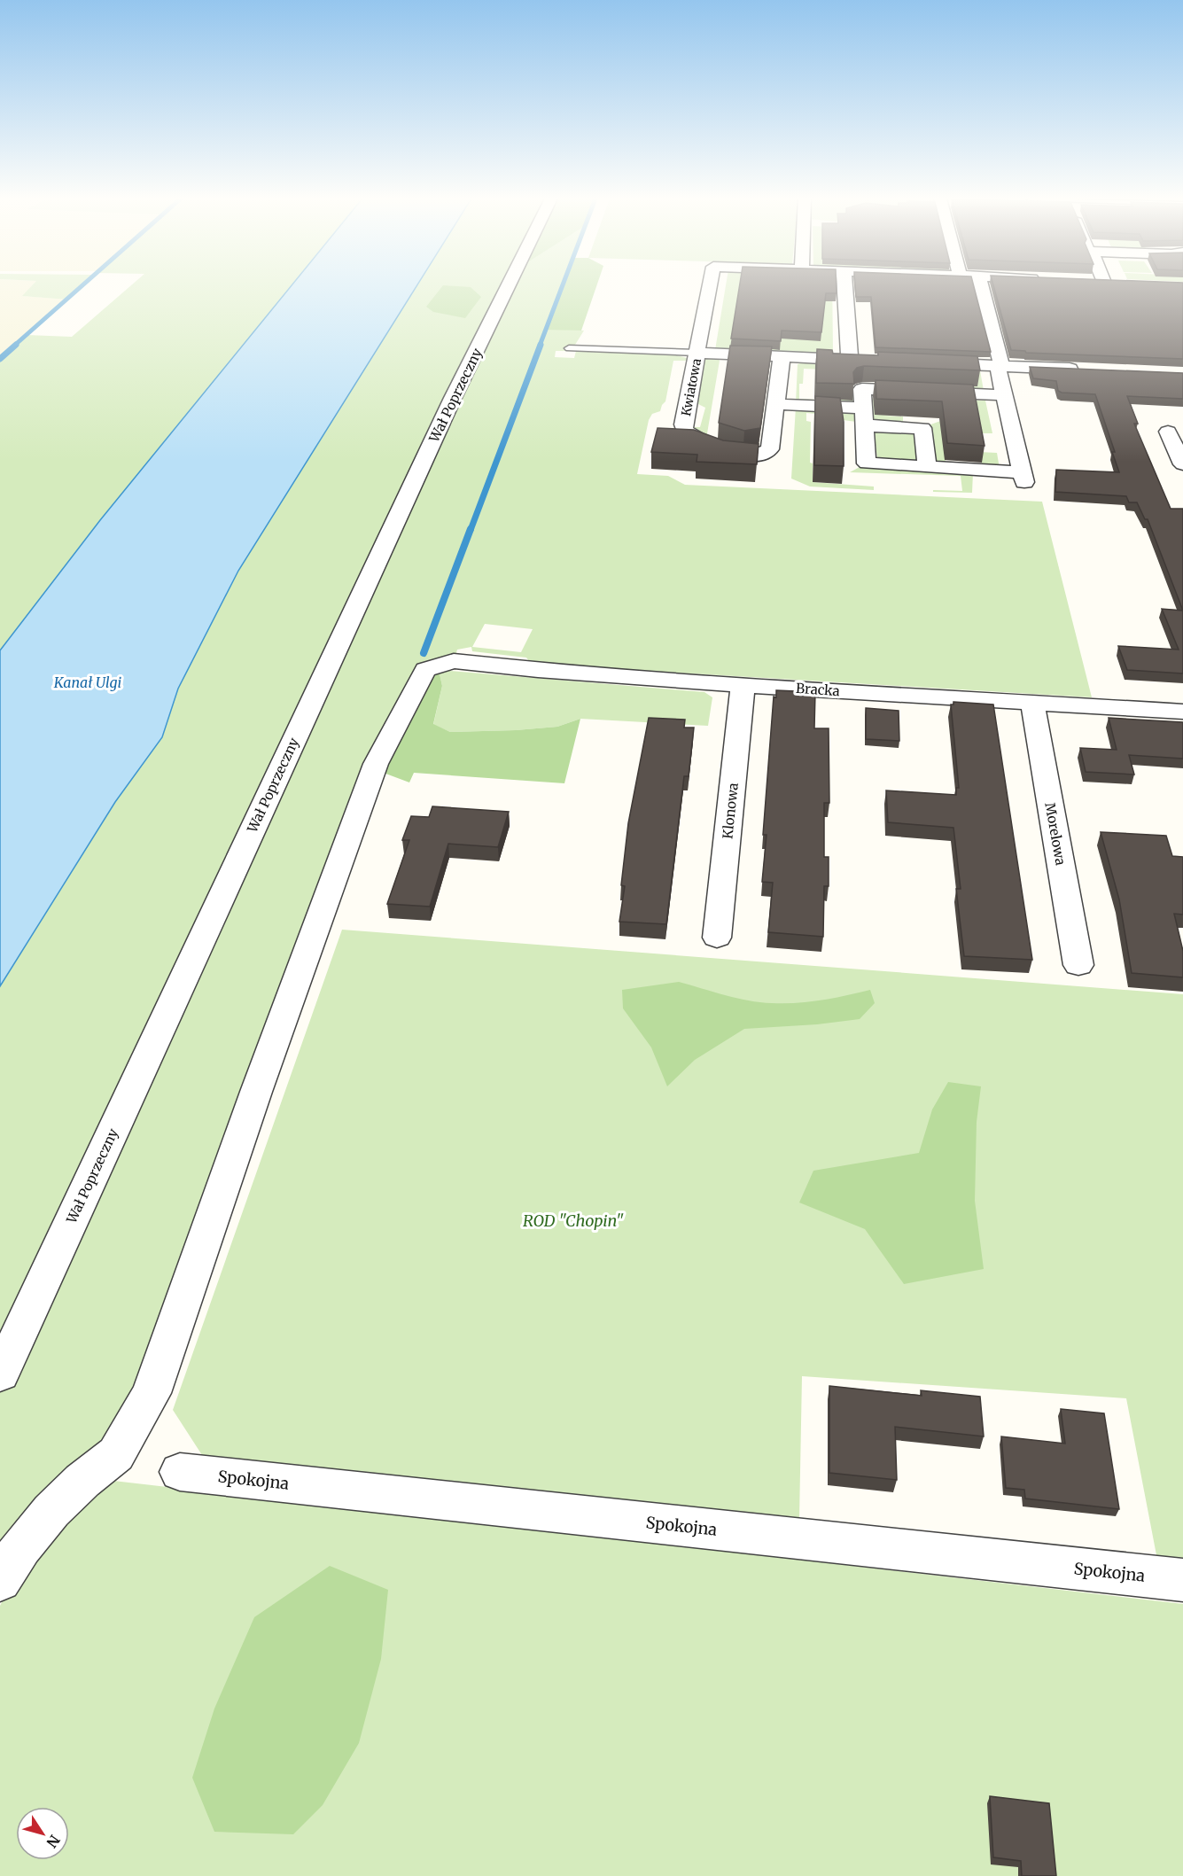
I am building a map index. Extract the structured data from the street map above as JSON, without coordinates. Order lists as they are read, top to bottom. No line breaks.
{"streets":{"street":["Kwiatowa","Wał Poprzeczny","Bracka","Klonowa","Morelowa","Spokojna"]},"crossings":[["Bracka","Klonowa"],["Bracka","Morelowa"]],"water":["Kanał Ulgi"],"parks":["ROD \"Chopin\""],"north":"bottom right"}
